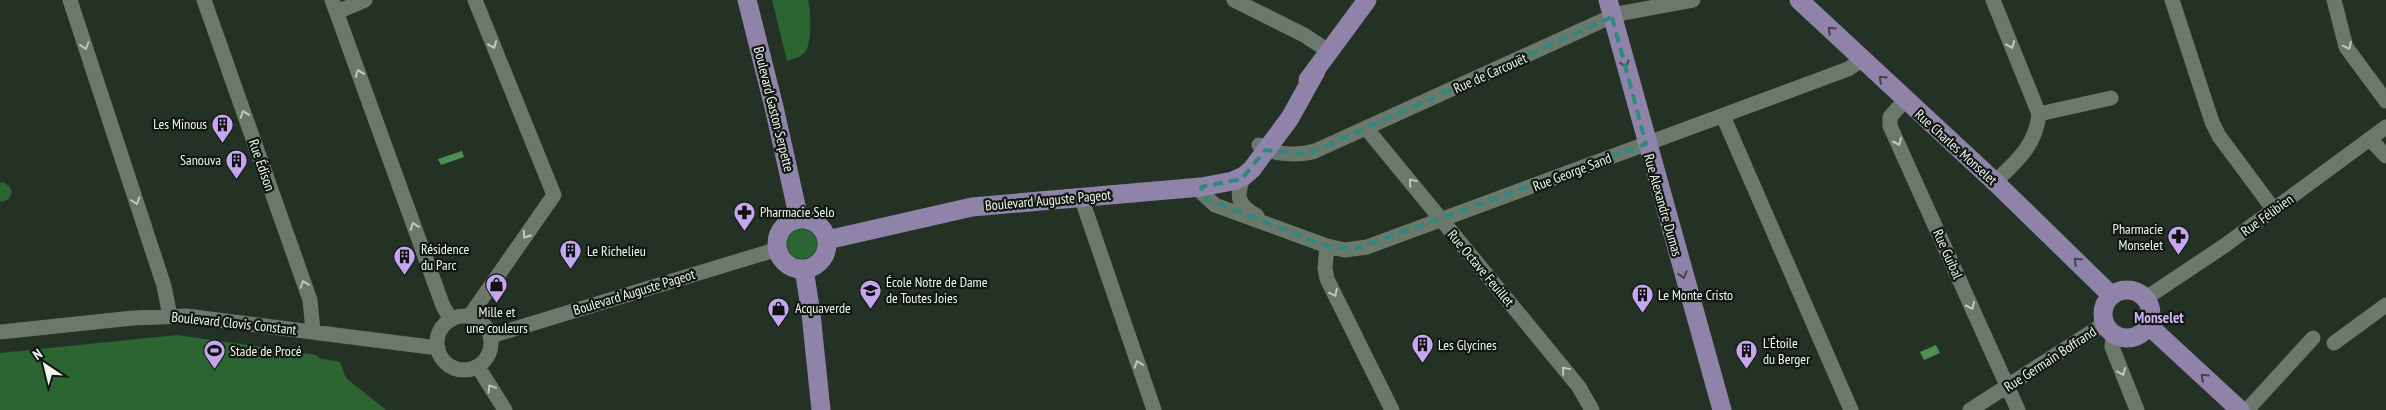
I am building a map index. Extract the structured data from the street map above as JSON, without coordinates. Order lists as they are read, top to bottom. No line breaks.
{"streets":{"main road":["Boulevard Gaston Serpette","Rue Charles Monselet","Boulevard Auguste Pageot","Rue Alexandre Dumas"],"street":["Rue de Carcouët","Rue Édison","Rue George Sand","Rue Félibien","Rue Guibal","Rue Octave Feuillet","Boulevard Clovis Constant","Rue Germain Boffrand"]},"crossings":[["Rue de Carcouët","Rue Alexandre Dumas"],["Rue de Carcouët","Rue Octave Feuillet"],["Boulevard Gaston Serpette","Boulevard Auguste Pageot"],["Rue Charles Monselet","Rue George Sand"],["Rue Charles Monselet","Rue Félibien"],["Rue Charles Monselet","Rue Guibal"],["Rue Charles Monselet","Rue Germain Boffrand"],["Rue Édison","Boulevard Clovis Constant"],["Rue George Sand","Boulevard Auguste Pageot"],["Rue George Sand","Rue Alexandre Dumas"],["Rue George Sand","Rue Octave Feuillet"],["Boulevard Auguste Pageot","Boulevard Clovis Constant"],["Rue Félibien","Rue Germain Boffrand"],["Rue Guibal","Rue Germain Boffrand"]],"one_way":["Rue Charles Monselet","Rue Alexandre Dumas","Rue Guibal","Rue Octave Feuillet"],"districts":["Monselet"],"places":{"building":["Les Minous","Sanouva","Le Richelieu","Résidence du Parc","Le Monte Cristo","Les Glycines","L'Étoile du Berger"],"pharmacy":["Pharmacie Selo","Pharmacie Monselet"],"shop":["Mille et une couleurs","Acquaverde"],"school or university":["École Notre de Dame de Toutes Joies"],"sports":["Stade de Procé"]},"north":"top left"}
